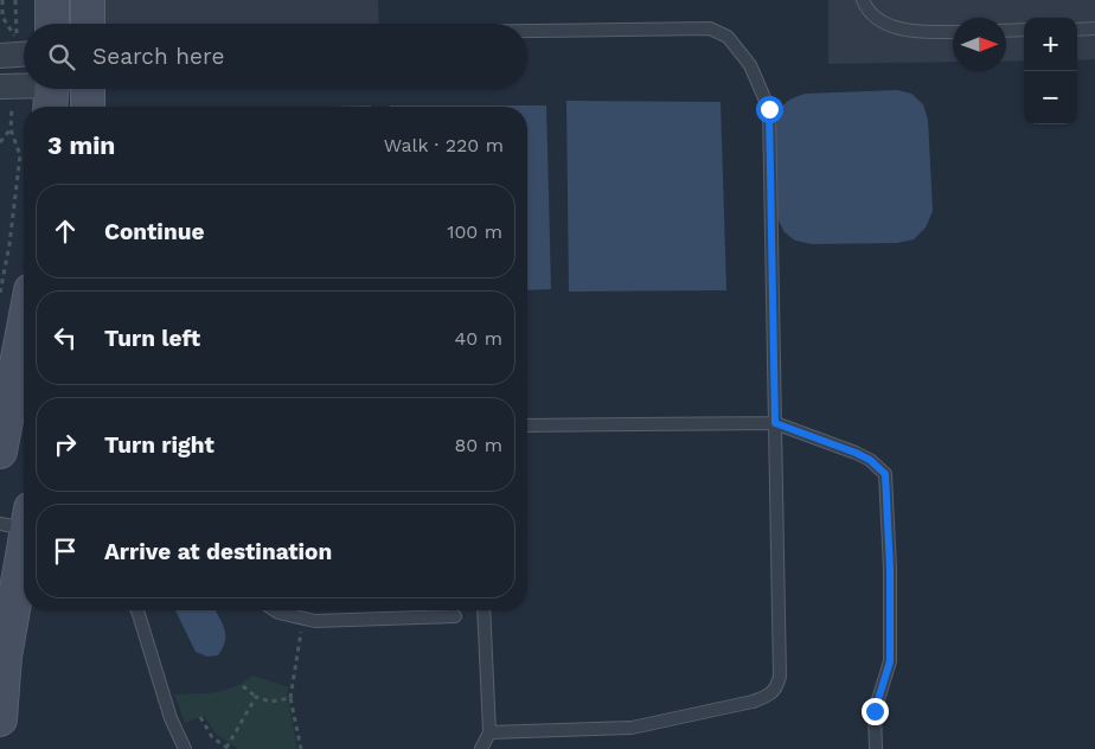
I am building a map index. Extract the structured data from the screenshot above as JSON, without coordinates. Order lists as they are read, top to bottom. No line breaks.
{"north":"right","page":{"map_buttons":["+","−"],"search":"Search here","heading":["3 min","Walk · 220 m"],"list":[["Continue","100 m"],["Turn left","40 m"],["Turn right","80 m"],"Arrive at destination"]}}
